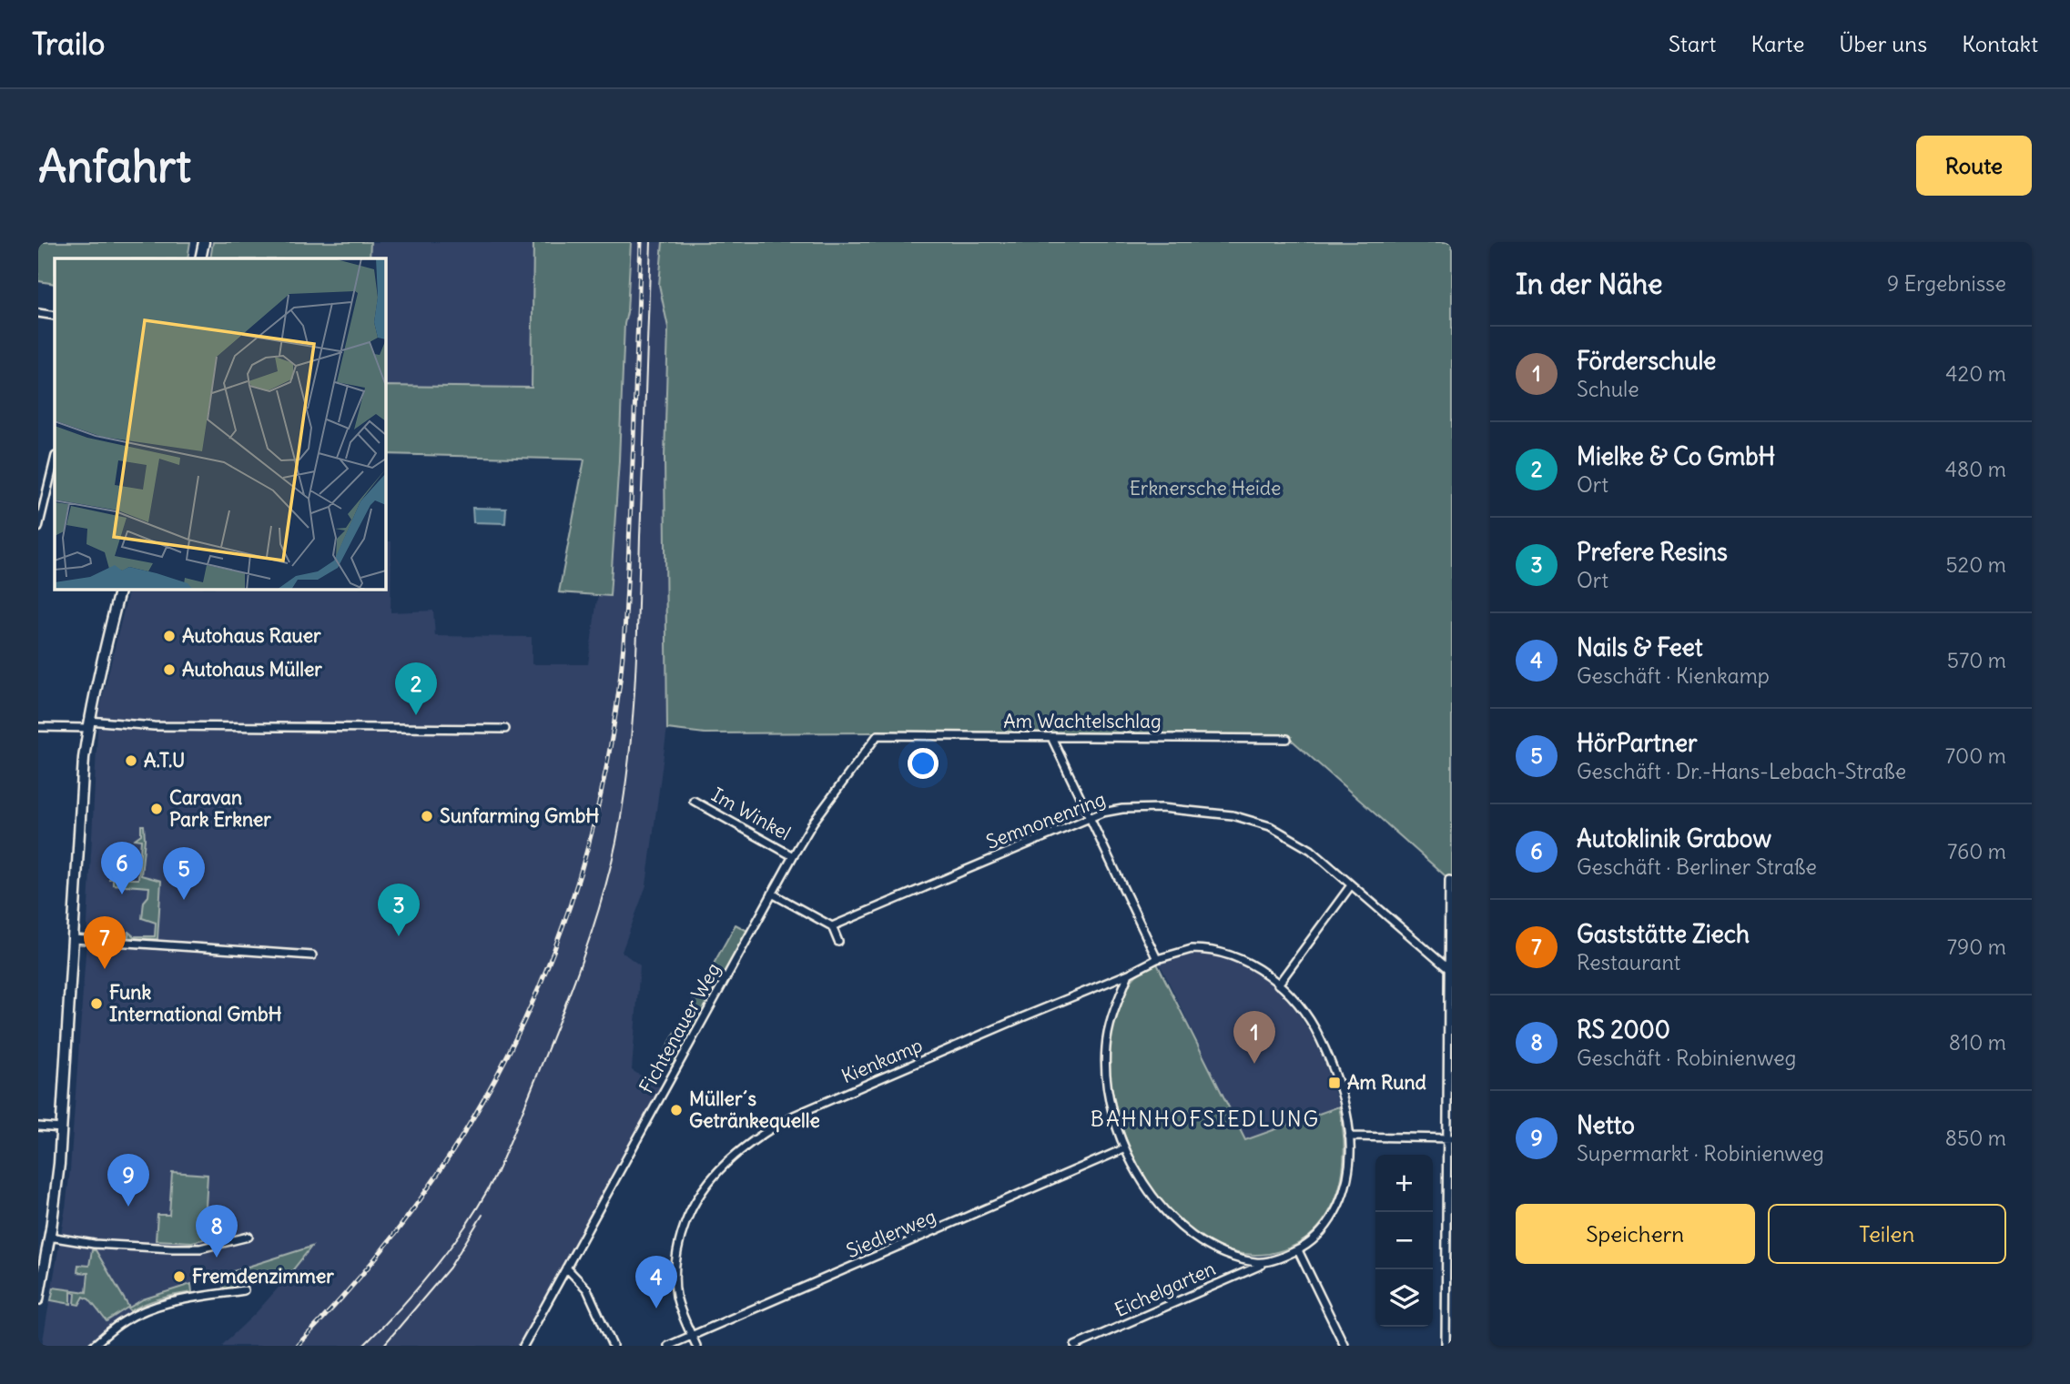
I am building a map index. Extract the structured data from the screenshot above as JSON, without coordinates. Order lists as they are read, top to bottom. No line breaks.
{"streets":{"street":["Am Wachtelschlag","Im Winkel","Semnonenring","Fichtenauer Weg","Kienkamp","Siedlerweg","Eichelgarten"]},"crossings":[["Am Wachtelschlag","Fichtenauer Weg"],["Im Winkel","Fichtenauer Weg"],["Kienkamp","Siedlerweg"]],"districts":["BAHNHOFSIEDLUNG"],"parks":["Erknersche Heide"],"places":{"other":["Autohaus Rauer","Autohaus Müller","A.T.U","Caravan Park Erkner","Sunfarming GmbH","Funk International GmbH","Müller´s Getränkequelle","Fremdenzimmer"],"transit":["Am Rund"]},"page":{"header":"Trailo","nav":["Start","Karte","Über uns","Kontakt"],"buttons":["Route",["Speichern","Teilen"]],"title":"Anfahrt","heading":["In der Nähe","9 Ergebnisse"],"list":[{"mark":"1","name":"Förderschule","note":"Schule","value":"420 m"},{"mark":"2","name":"Mielke & Co GmbH","note":"Ort","value":"480 m"},{"mark":"3","name":"Prefere Resins","note":"Ort","value":"520 m"},{"mark":"4","name":"Nails & Feet","note":"Geschäft · Kienkamp","value":"570 m"},{"mark":"5","name":"HörPartner","note":"Geschäft · Dr.-Hans-Lebach-Straße","value":"700 m"},{"mark":"6","name":"Autoklinik Grabow","note":"Geschäft · Berliner Straße","value":"760 m"},{"mark":"7","name":"Gaststätte Ziech","note":"Restaurant","value":"790 m"},{"mark":"8","name":"RS 2000","note":"Geschäft · Robinienweg","value":"810 m"},{"mark":"9","name":"Netto","note":"Supermarkt · Robinienweg","value":"850 m"}],"pins":["2","6","5","3","7","1","9","8","4"],"map_buttons":["+","−"]}}
